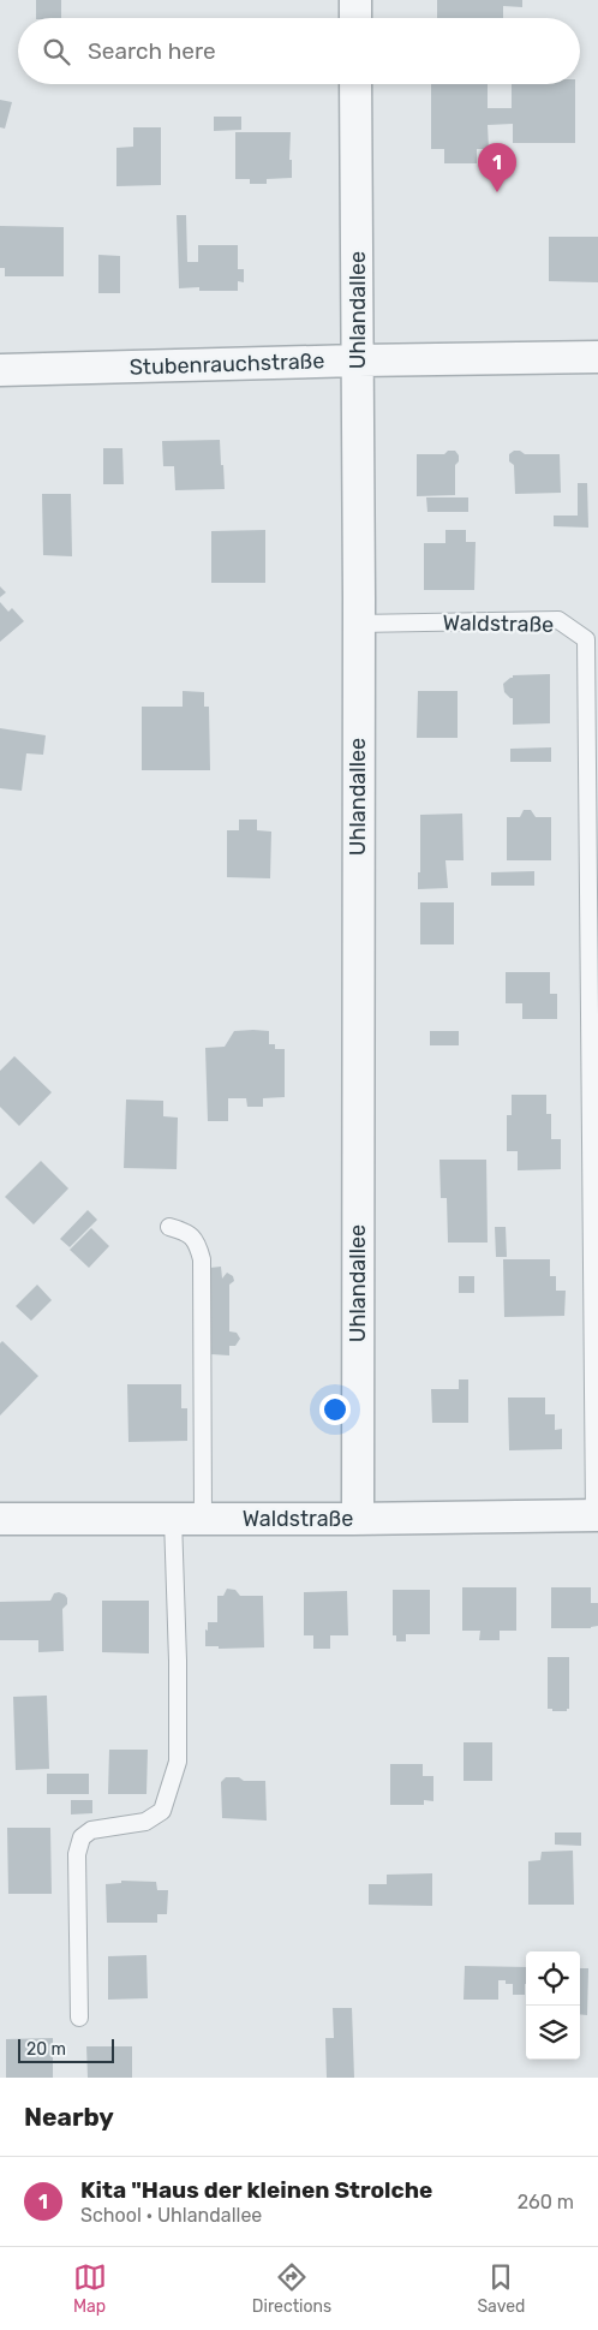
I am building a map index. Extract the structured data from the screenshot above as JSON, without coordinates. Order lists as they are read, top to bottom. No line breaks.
{"streets":{"street":["Uhlandallee","Stubenrauchstraße","Waldstraße"]},"crossings":[["Uhlandallee","Stubenrauchstraße"],["Uhlandallee","Waldstraße"]],"scale_bar":"20 m","page":{"search":"Search here","pins":"1","scale":"20 m","heading":"Nearby","list":[{"mark":"1","name":"Kita \"Haus der kleinen Strolche","note":"School · Uhlandallee","value":"260 m"}],"nav":["Map","Directions","Saved"]}}
